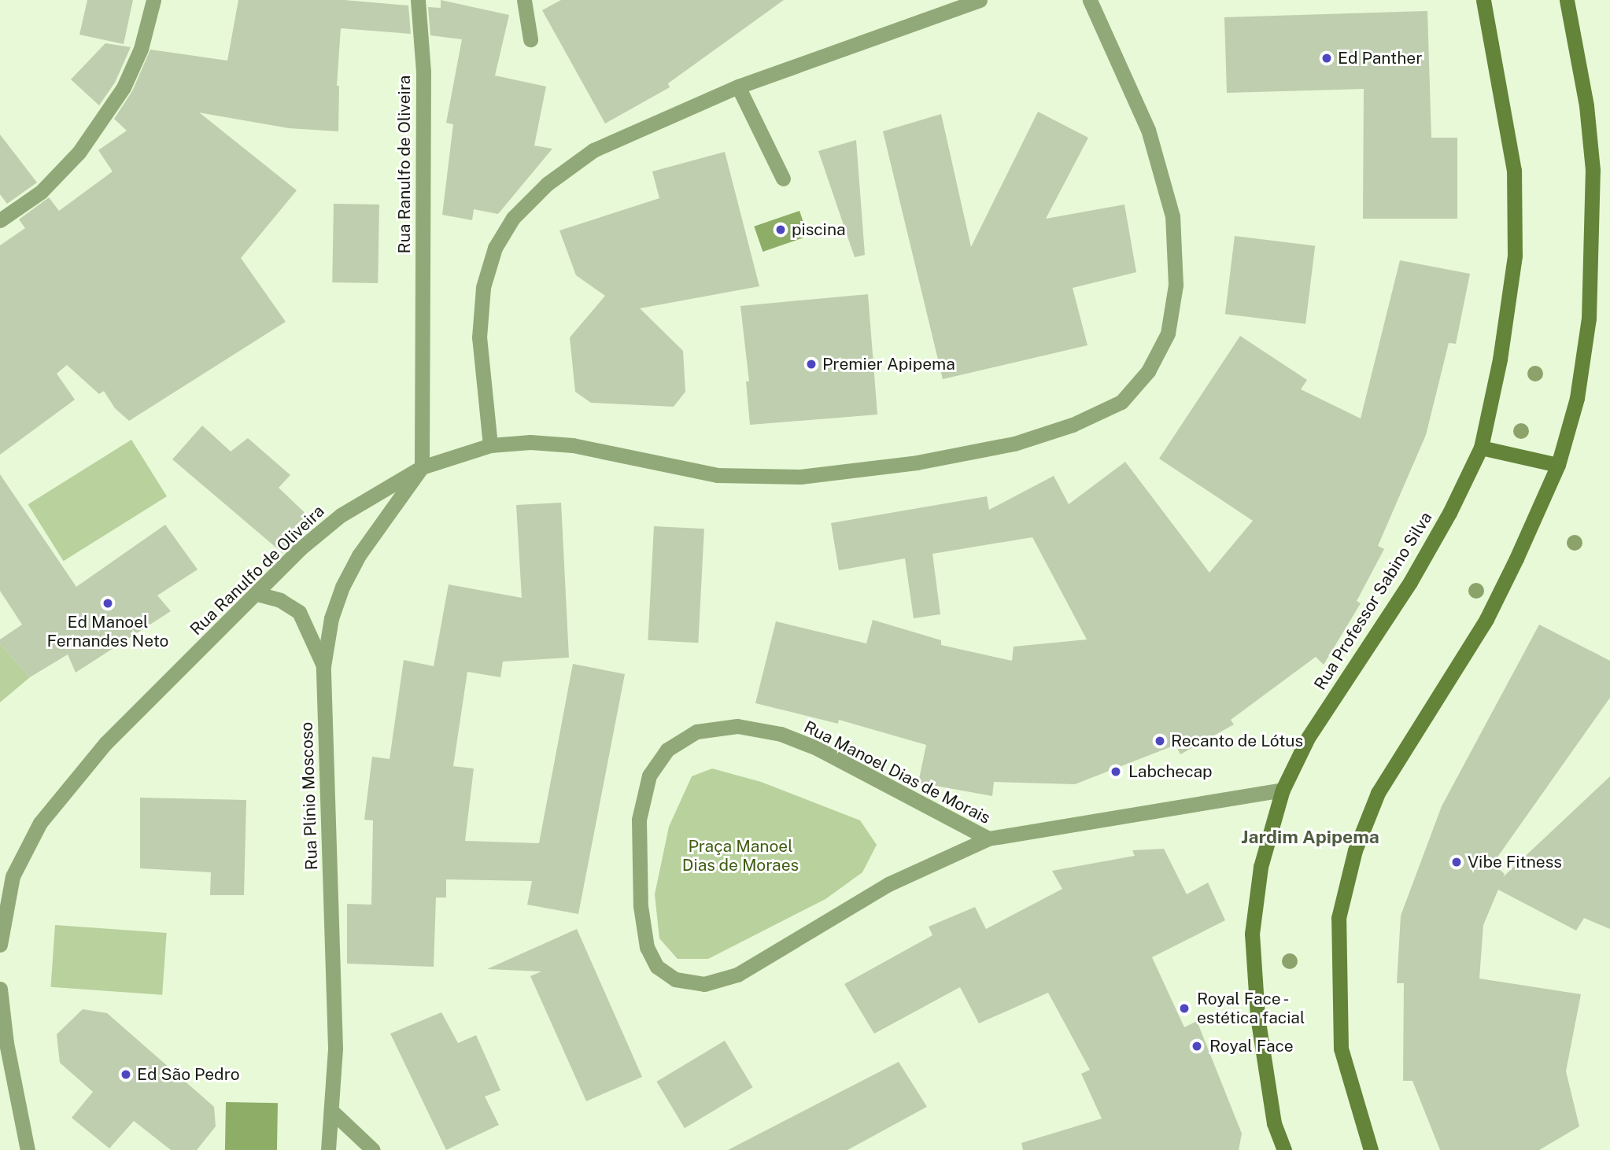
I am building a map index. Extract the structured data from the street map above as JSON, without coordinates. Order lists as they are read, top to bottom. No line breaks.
{"streets":{"main road":["Rua Professor Sabino Silva"],"street":["Rua Ranulfo de Oliveira","Rua Manoel Dias de Morais","Rua Plínio Moscoso"]},"crossings":[["Rua Ranulfo de Oliveira","Rua Plínio Moscoso"],["Rua Professor Sabino Silva","Rua Manoel Dias de Morais"]],"districts":["Jardim Apipema"],"parks":["Praça Manoel Dias de Moraes"],"places":["Ed Panther","piscina","Premier Apipema","Ed Manoel Fernandes Neto","Recanto de Lótus","Labchecap","Vibe Fitness","Royal Face - estética facial","Royal Face","Ed São Pedro"]}
